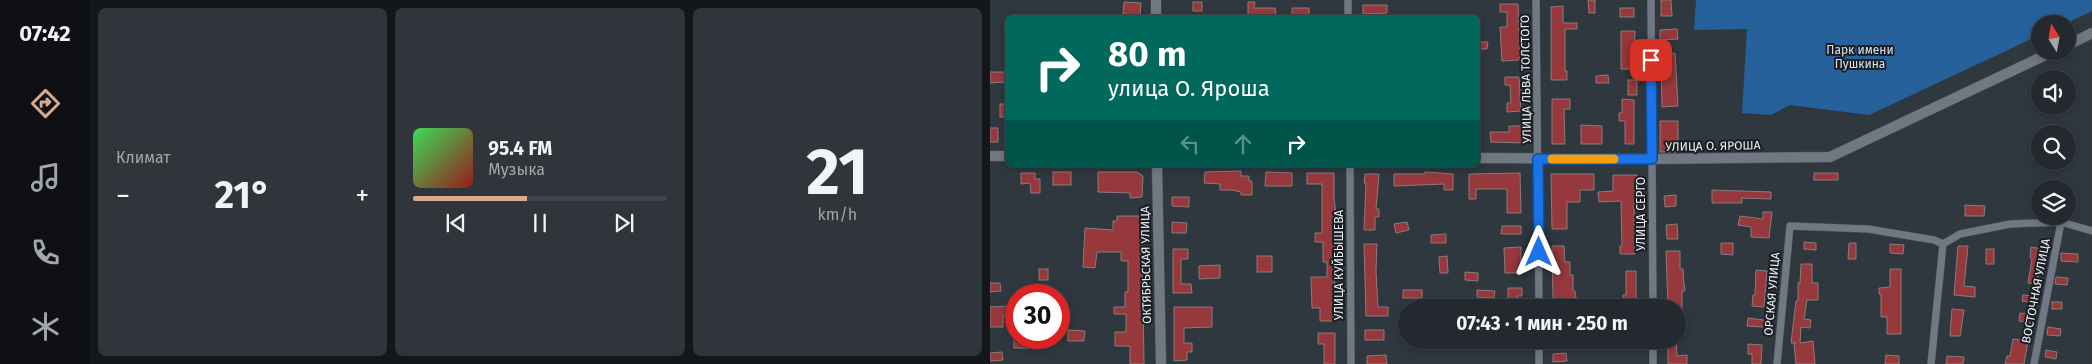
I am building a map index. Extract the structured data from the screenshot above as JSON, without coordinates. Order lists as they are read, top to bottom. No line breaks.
{"streets":{"main road":["УЛИЦА О. ЯРОША","ОКТЯБРЬСКАЯ УЛИЦА"],"street":["УЛИЦА ЛЬВА ТОЛСТОГО","УЛИЦА СЕРГО","УЛИЦА КУЙБЫШЕВА","ВОСТОЧНАЯ УЛИЦА","ОРСКАЯ УЛИЦА"]},"crossings":[["УЛИЦА ЛЬВА ТОЛСТОГО","УЛИЦА О. ЯРОША"],["УЛИЦА О. ЯРОША","УЛИЦА СЕРГО"]],"parks":["Парк имени Пушкина"],"north":"top","page":{"tabs":"07:42","tile":["Климат",["21","km/h"]],"turn":["80 m","улица О. Яроша"],"song":["95.4 FM","Музыка"],"heat":["−","21°","+"],"limit":"30","trip":"07:43 · 1 мин · 250 m"}}
